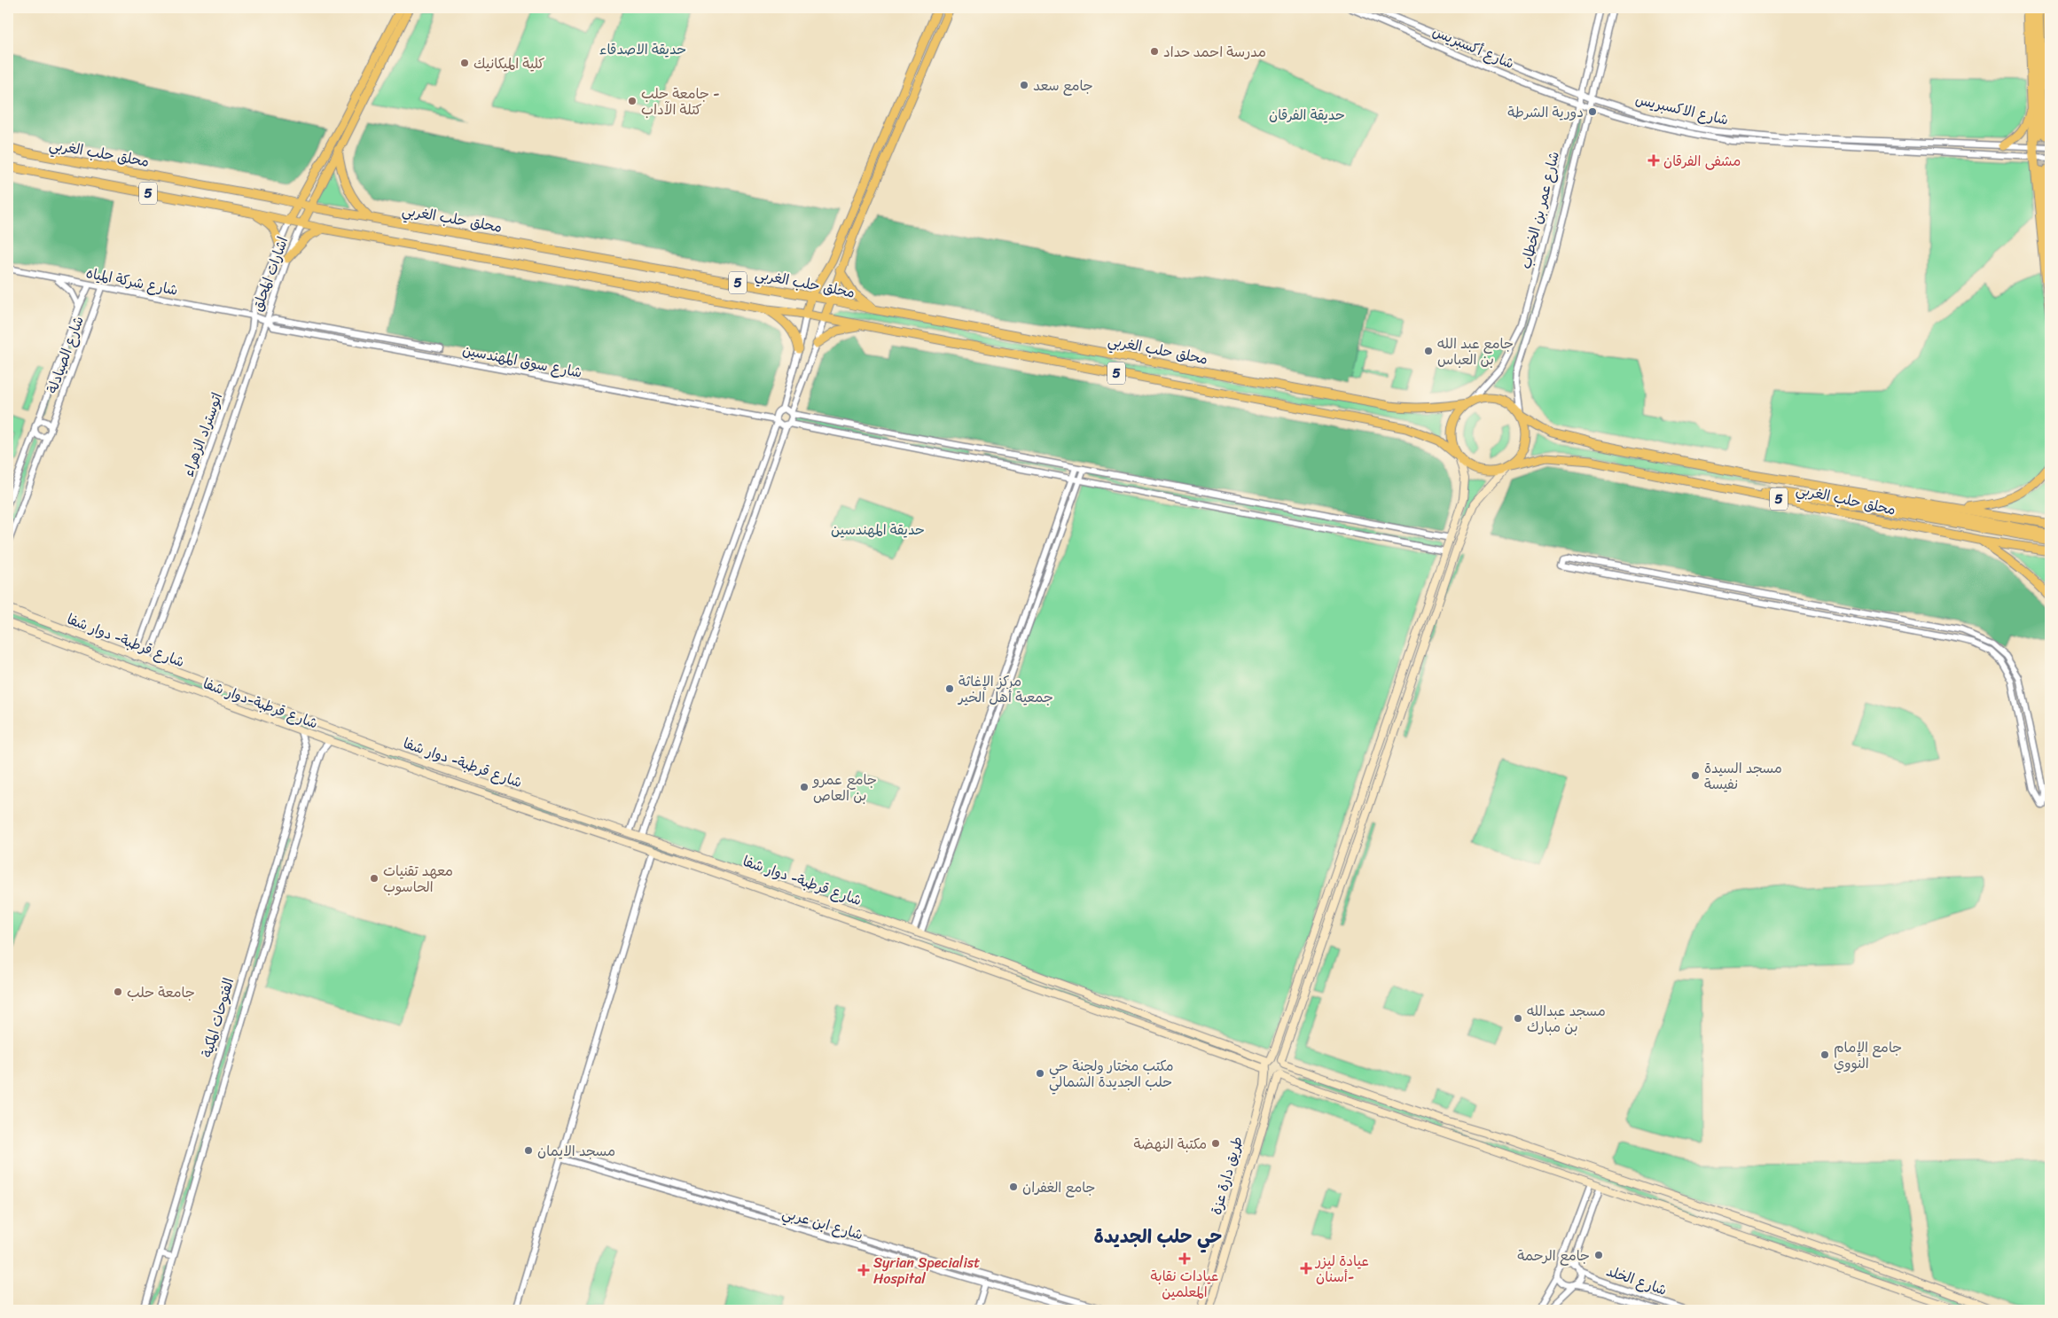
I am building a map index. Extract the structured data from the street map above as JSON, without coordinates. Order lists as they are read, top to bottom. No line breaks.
{"streets":{"main road":["محلق حلب الغربي","5","شارع قرطبة- دوار شفا","شارع قرطبة-دوار شفا","طريق دارة عزة"],"street":["شارع أكسبريس","شارع الاكسبريس","شارع عمر بن الخطاب","اشارات المحلق","شارع شركة المياه","شارع الصيادلة","شارع سوق المهندسين","اتوستراد الزهراء","الفتوحات المكية","شارع ابن عربي","شارع الخلد"]},"crossings":[["شارع أكسبريس","شارع عمر بن الخطاب"],["شارع الاكسبريس","شارع عمر بن الخطاب"],["محلق حلب الغربي","5"],["محلق حلب الغربي","شارع عمر بن الخطاب"],["5","شارع عمر بن الخطاب"],["5","اشارات المحلق"],["5","اتوستراد الزهراء"],["اشارات المحلق","شارع شركة المياه"],["اشارات المحلق","شارع سوق المهندسين"],["اشارات المحلق","اتوستراد الزهراء"],["شارع شركة المياه","شارع الصيادلة"],["شارع شركة المياه","اتوستراد الزهراء"],["شارع سوق المهندسين","اتوستراد الزهراء"],["اتوستراد الزهراء","شارع قرطبة- دوار شفا"],["شارع قرطبة- دوار شفا","شارع قرطبة-دوار شفا"],["شارع قرطبة- دوار شفا","طريق دارة عزة"],["شارع قرطبة-دوار شفا","الفتوحات المكية"],["شارع قرطبة-دوار شفا","طريق دارة عزة"]],"districts":["حي حلب الجديدة"],"parks":["حديقة الاصدقاء","حديقة الفرقان","حديقة المهندسين"],"places":{"other":["مدرسة احمد حداد","كلية الميكانيك","جامع سعد","جامعة حلب - كتلة الآداب","دورية الشرطة","جامع عبد الله بن العباس","مركز الإغاثة جمعية أهل الخير","مسجد السيدة نفيسة","جامع عمرو بن العاص","معهد تقنيات الحاسوب","جامعة حلب","مسجد عبدالله بن مبارك","جامع الإمام النووي","مكتب مختار ولجنة حي حلب الجديدة الشمالي","مكتبة النهضة","مسجد الايمان","جامع الغفران","جامع الرحمة"],"health":["مشفى الفرقان","عيادات نقابة المعلمين","عيادة ليزر أسنان-","Syrian Specialist Hospital"]}}
